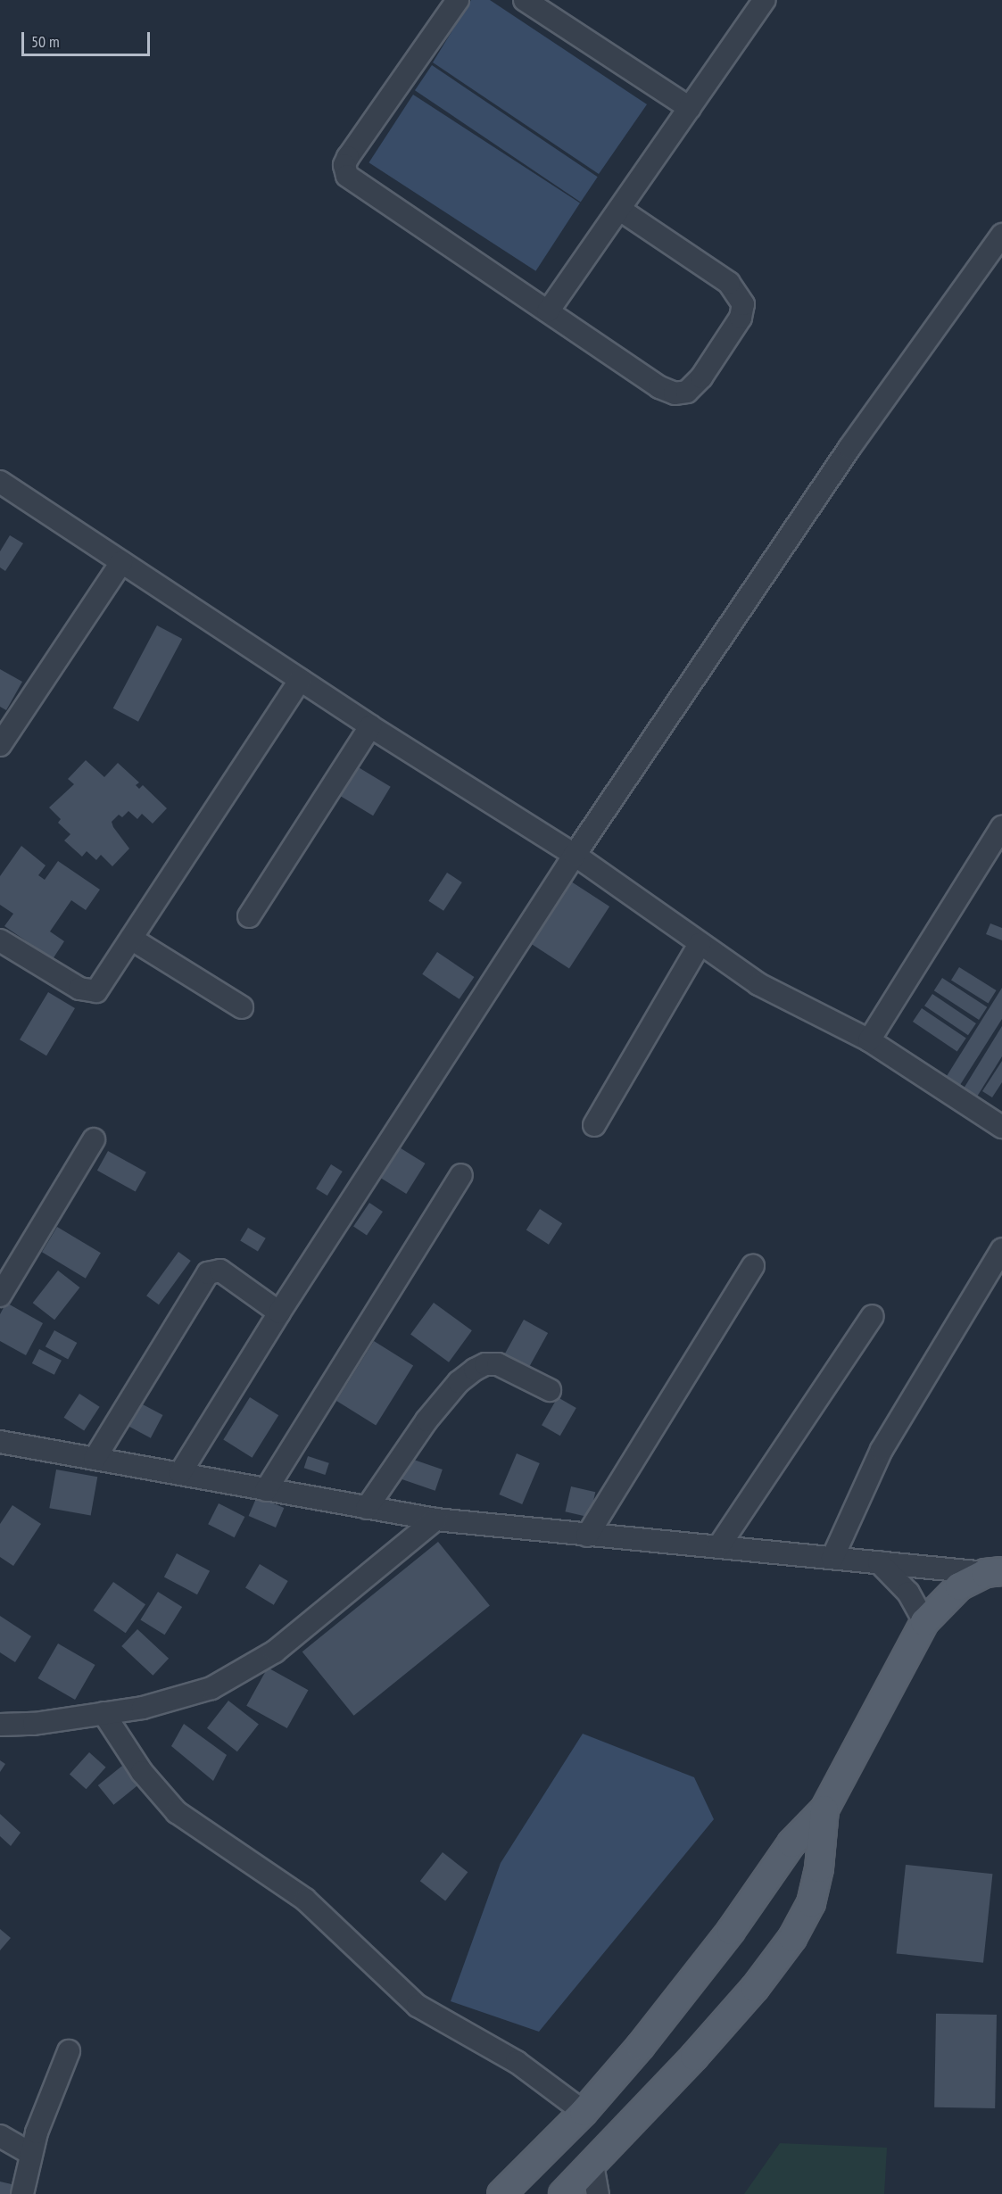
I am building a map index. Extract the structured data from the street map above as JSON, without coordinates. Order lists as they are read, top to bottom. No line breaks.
{"scale_bar":"50 m"}
